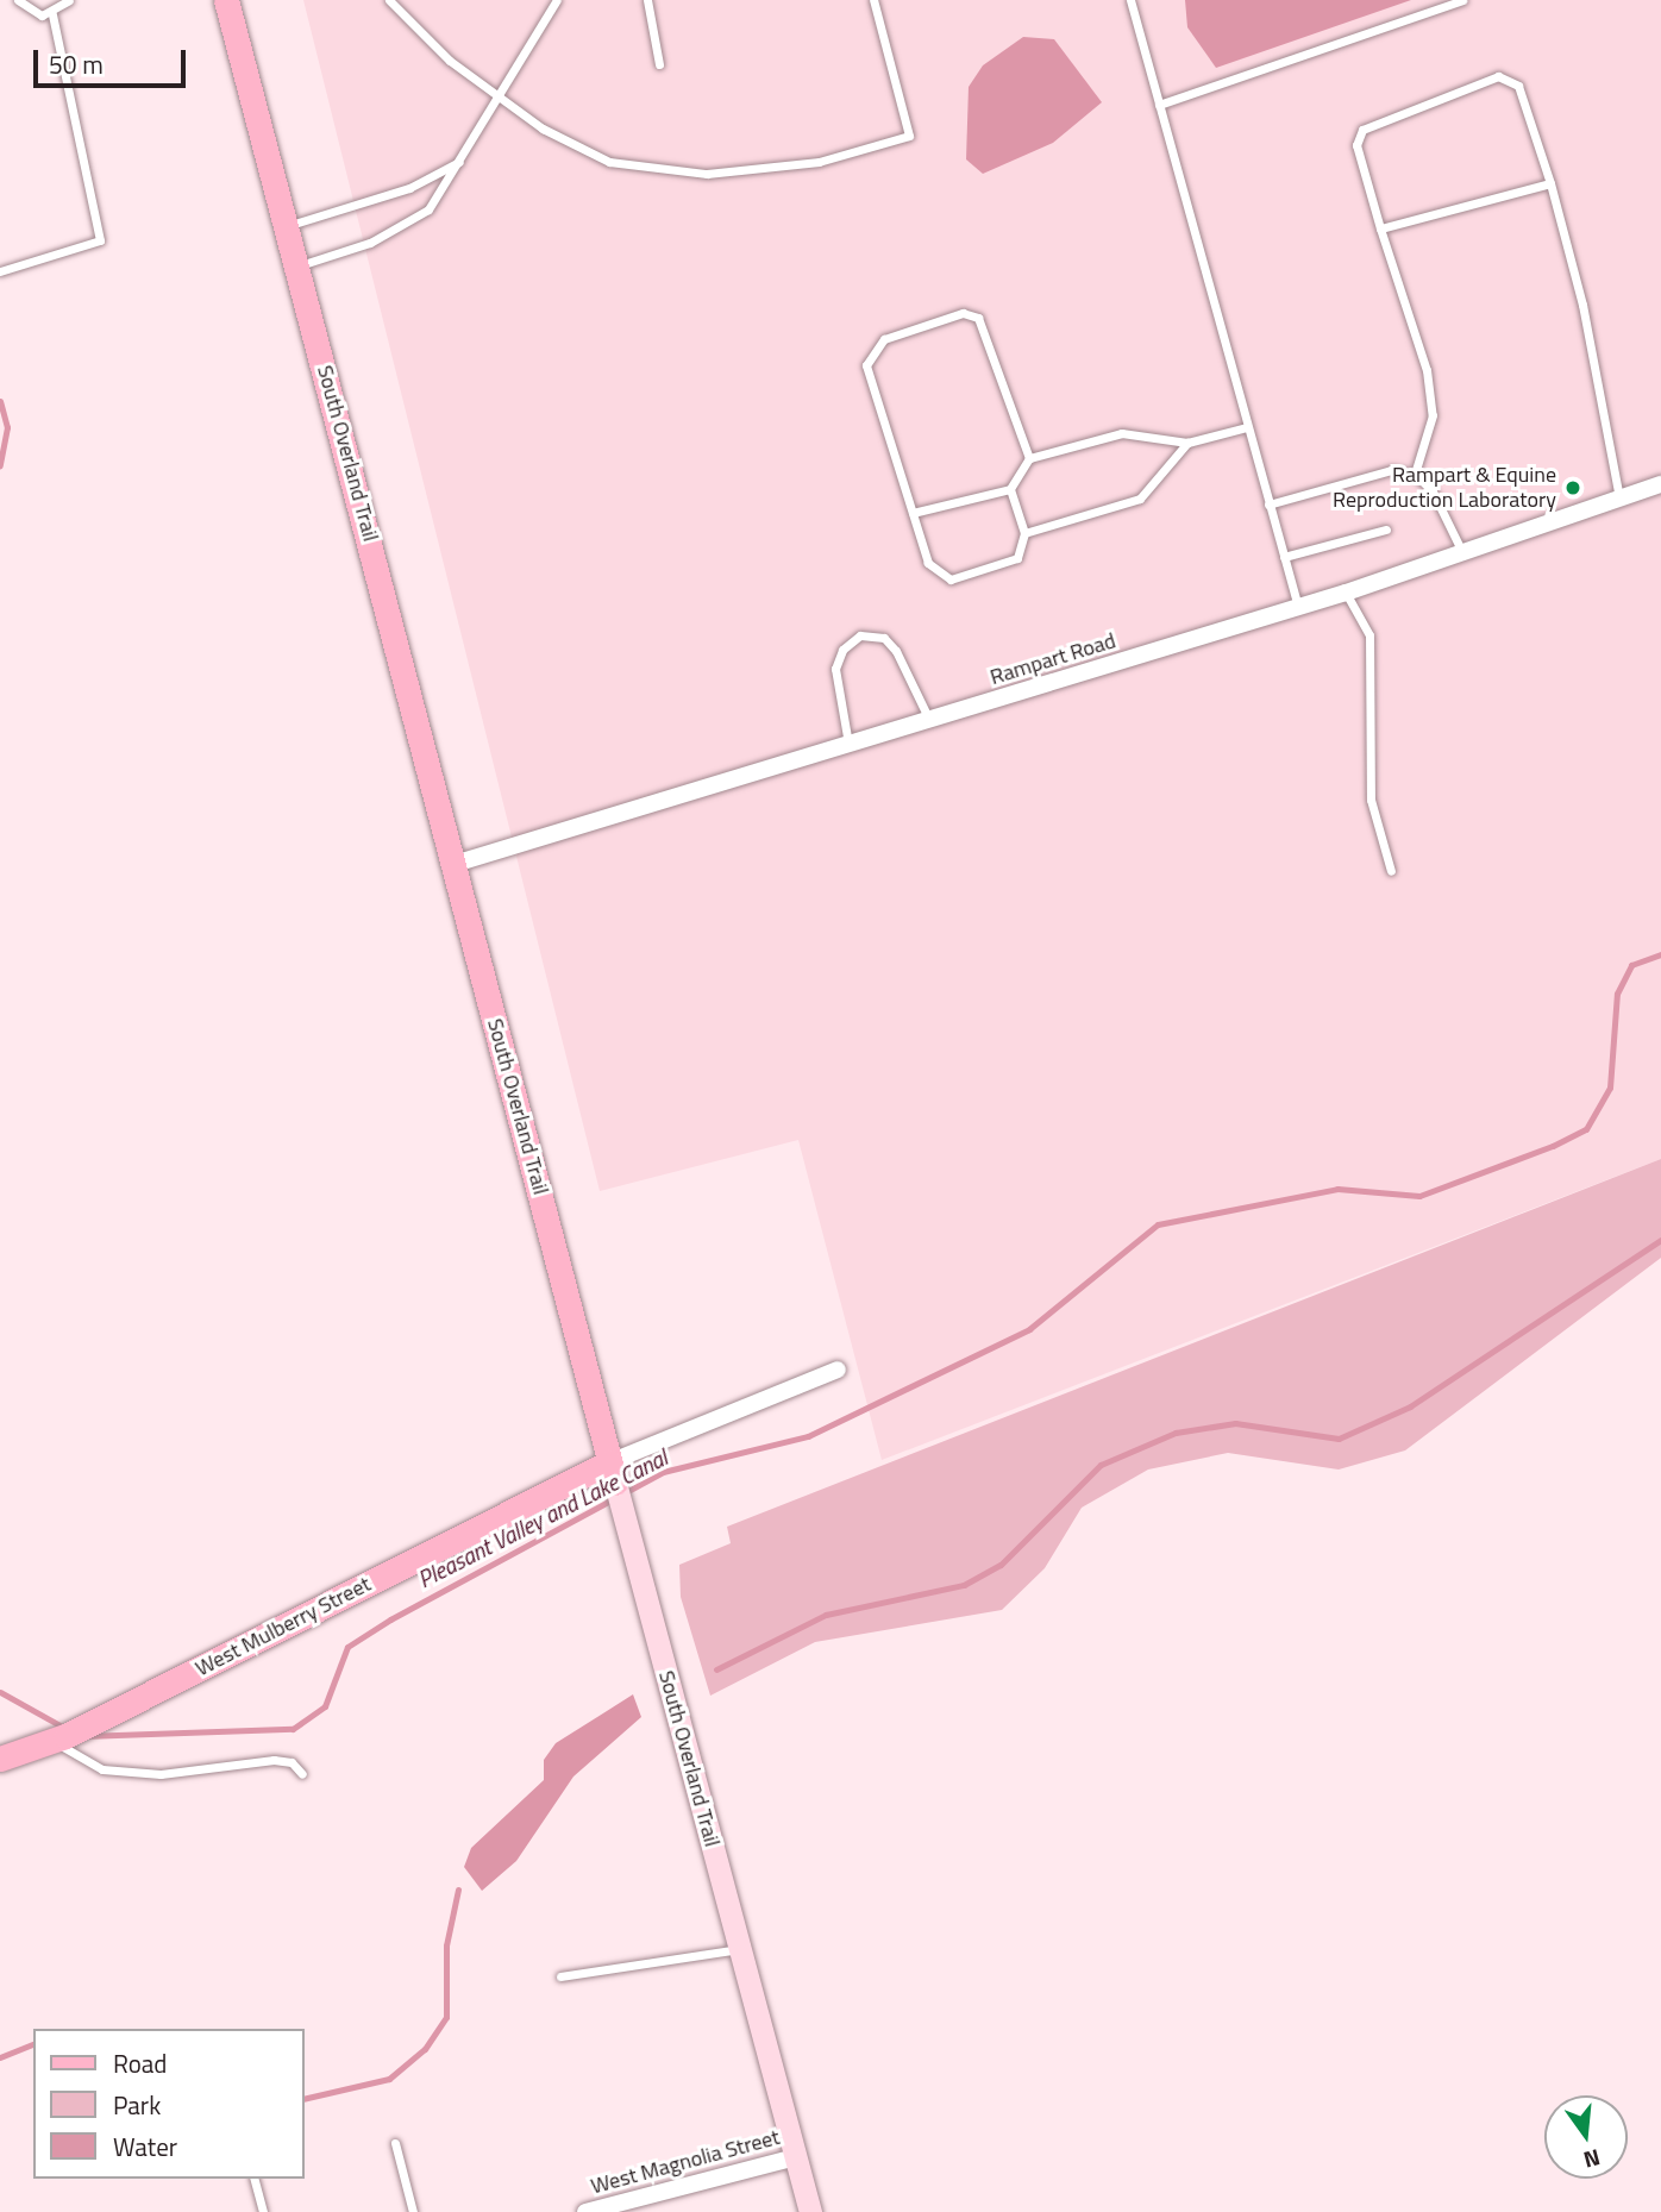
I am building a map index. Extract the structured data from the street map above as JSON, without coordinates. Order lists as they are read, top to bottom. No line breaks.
{"streets":{"main road":["South Overland Trail","West Mulberry Street"],"street":["Rampart Road","West Magnolia Street"]},"crossings":[["South Overland Trail","Rampart Road"],["South Overland Trail","West Mulberry Street"],["South Overland Trail","West Magnolia Street"]],"water":["Pleasant Valley and Lake Canal"],"places":["Rampart & Equine Reproduction Laboratory"],"legend":["Road","Park","Water"],"scale_bar":"50 m","north":"bottom"}
